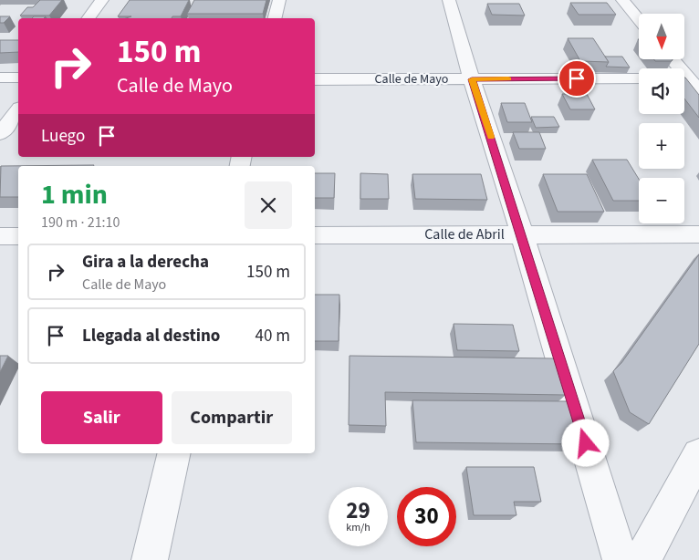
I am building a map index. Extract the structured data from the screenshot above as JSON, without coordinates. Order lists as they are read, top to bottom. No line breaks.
{"streets":{"street":["Calle de Mayo","Calle de Abril"]},"north":"bottom","page":{"map_buttons":["+","−"],"turn":["150 m","Calle de Mayo"],"then":"Luego","heading":["1 min","190 m · 21:10"],"list":[{"name":"Gira a la derecha","note":"Calle de Mayo","value":"150 m"},{"name":"Llegada al destino","value":"40 m"}],"buttons":["Salir","Compartir"],"speed":"29 km/h","limit":"30"}}
